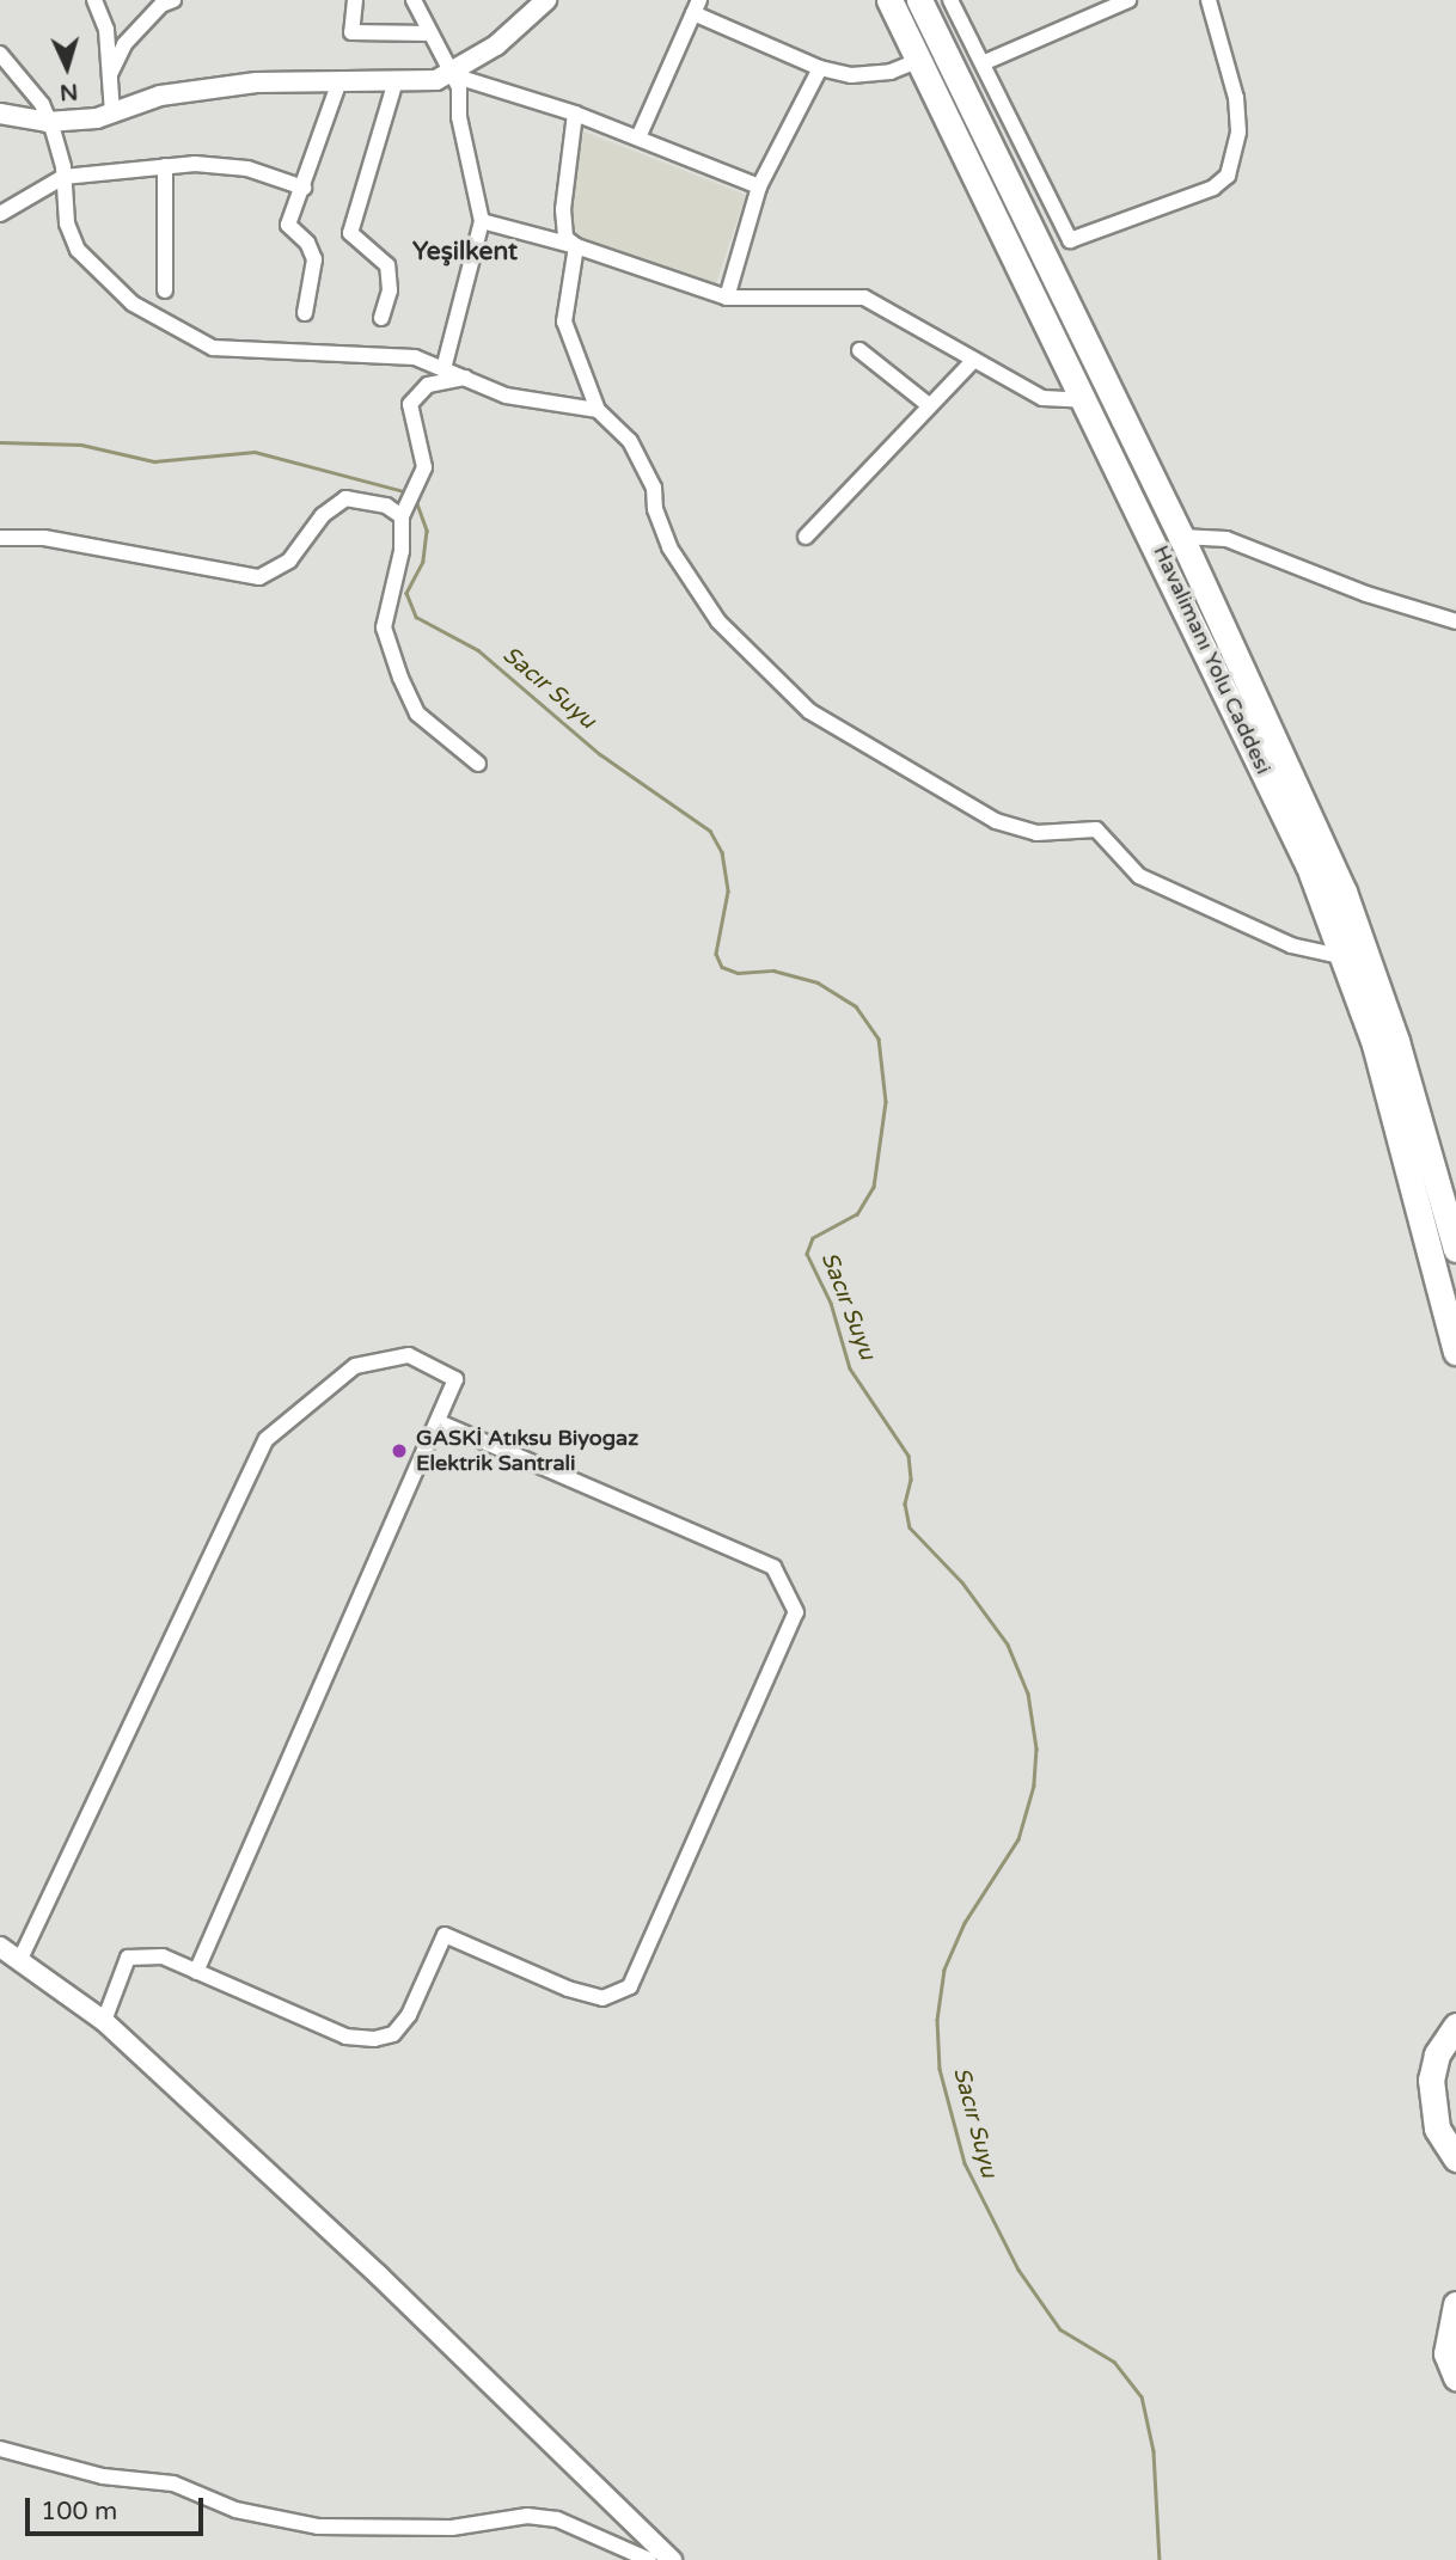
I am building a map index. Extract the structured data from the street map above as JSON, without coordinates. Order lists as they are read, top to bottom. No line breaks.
{"streets":{"highway":["Havalimanı Yolu Caddesi"]},"districts":["Yeşilkent"],"water":["Sacır Suyu"],"places":["GASKİ Atıksu Biyogaz Elektrik Santrali"],"scale_bar":"100 m","north":"bottom"}
